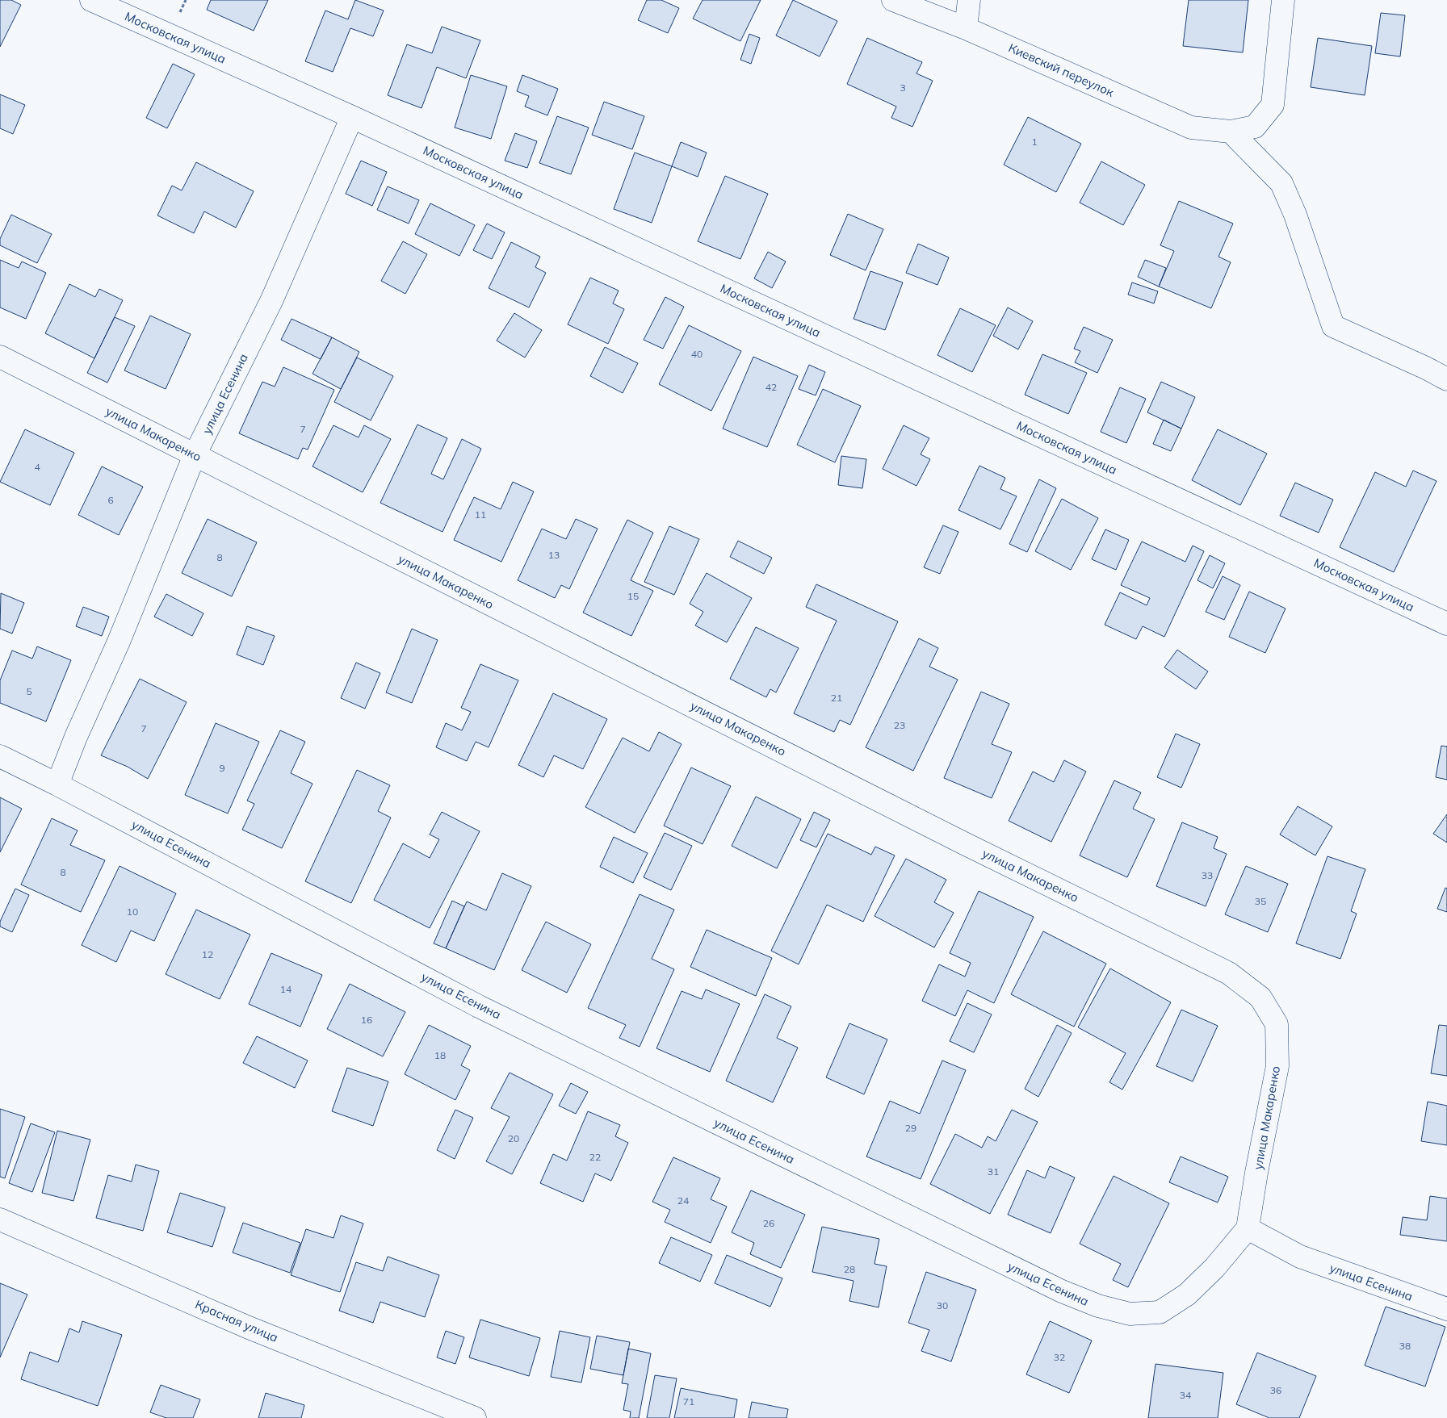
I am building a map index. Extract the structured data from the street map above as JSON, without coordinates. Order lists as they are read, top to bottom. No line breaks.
{"streets":{"street":["Московская улица","Киевский переулок","улица Есенина","улица Макаренко","Красная улица"]},"crossings":[["Московская улица","улица Есенина"],["улица Есенина","улица Макаренко"]],"house_numbers":["3","1","40","42","7","4","6","11","13","8","15","5","21","23","7","9","8","33","35","10","12","14","16","18","29","20","22","31","24","26","28","30","38","32","36","34","71"]}
